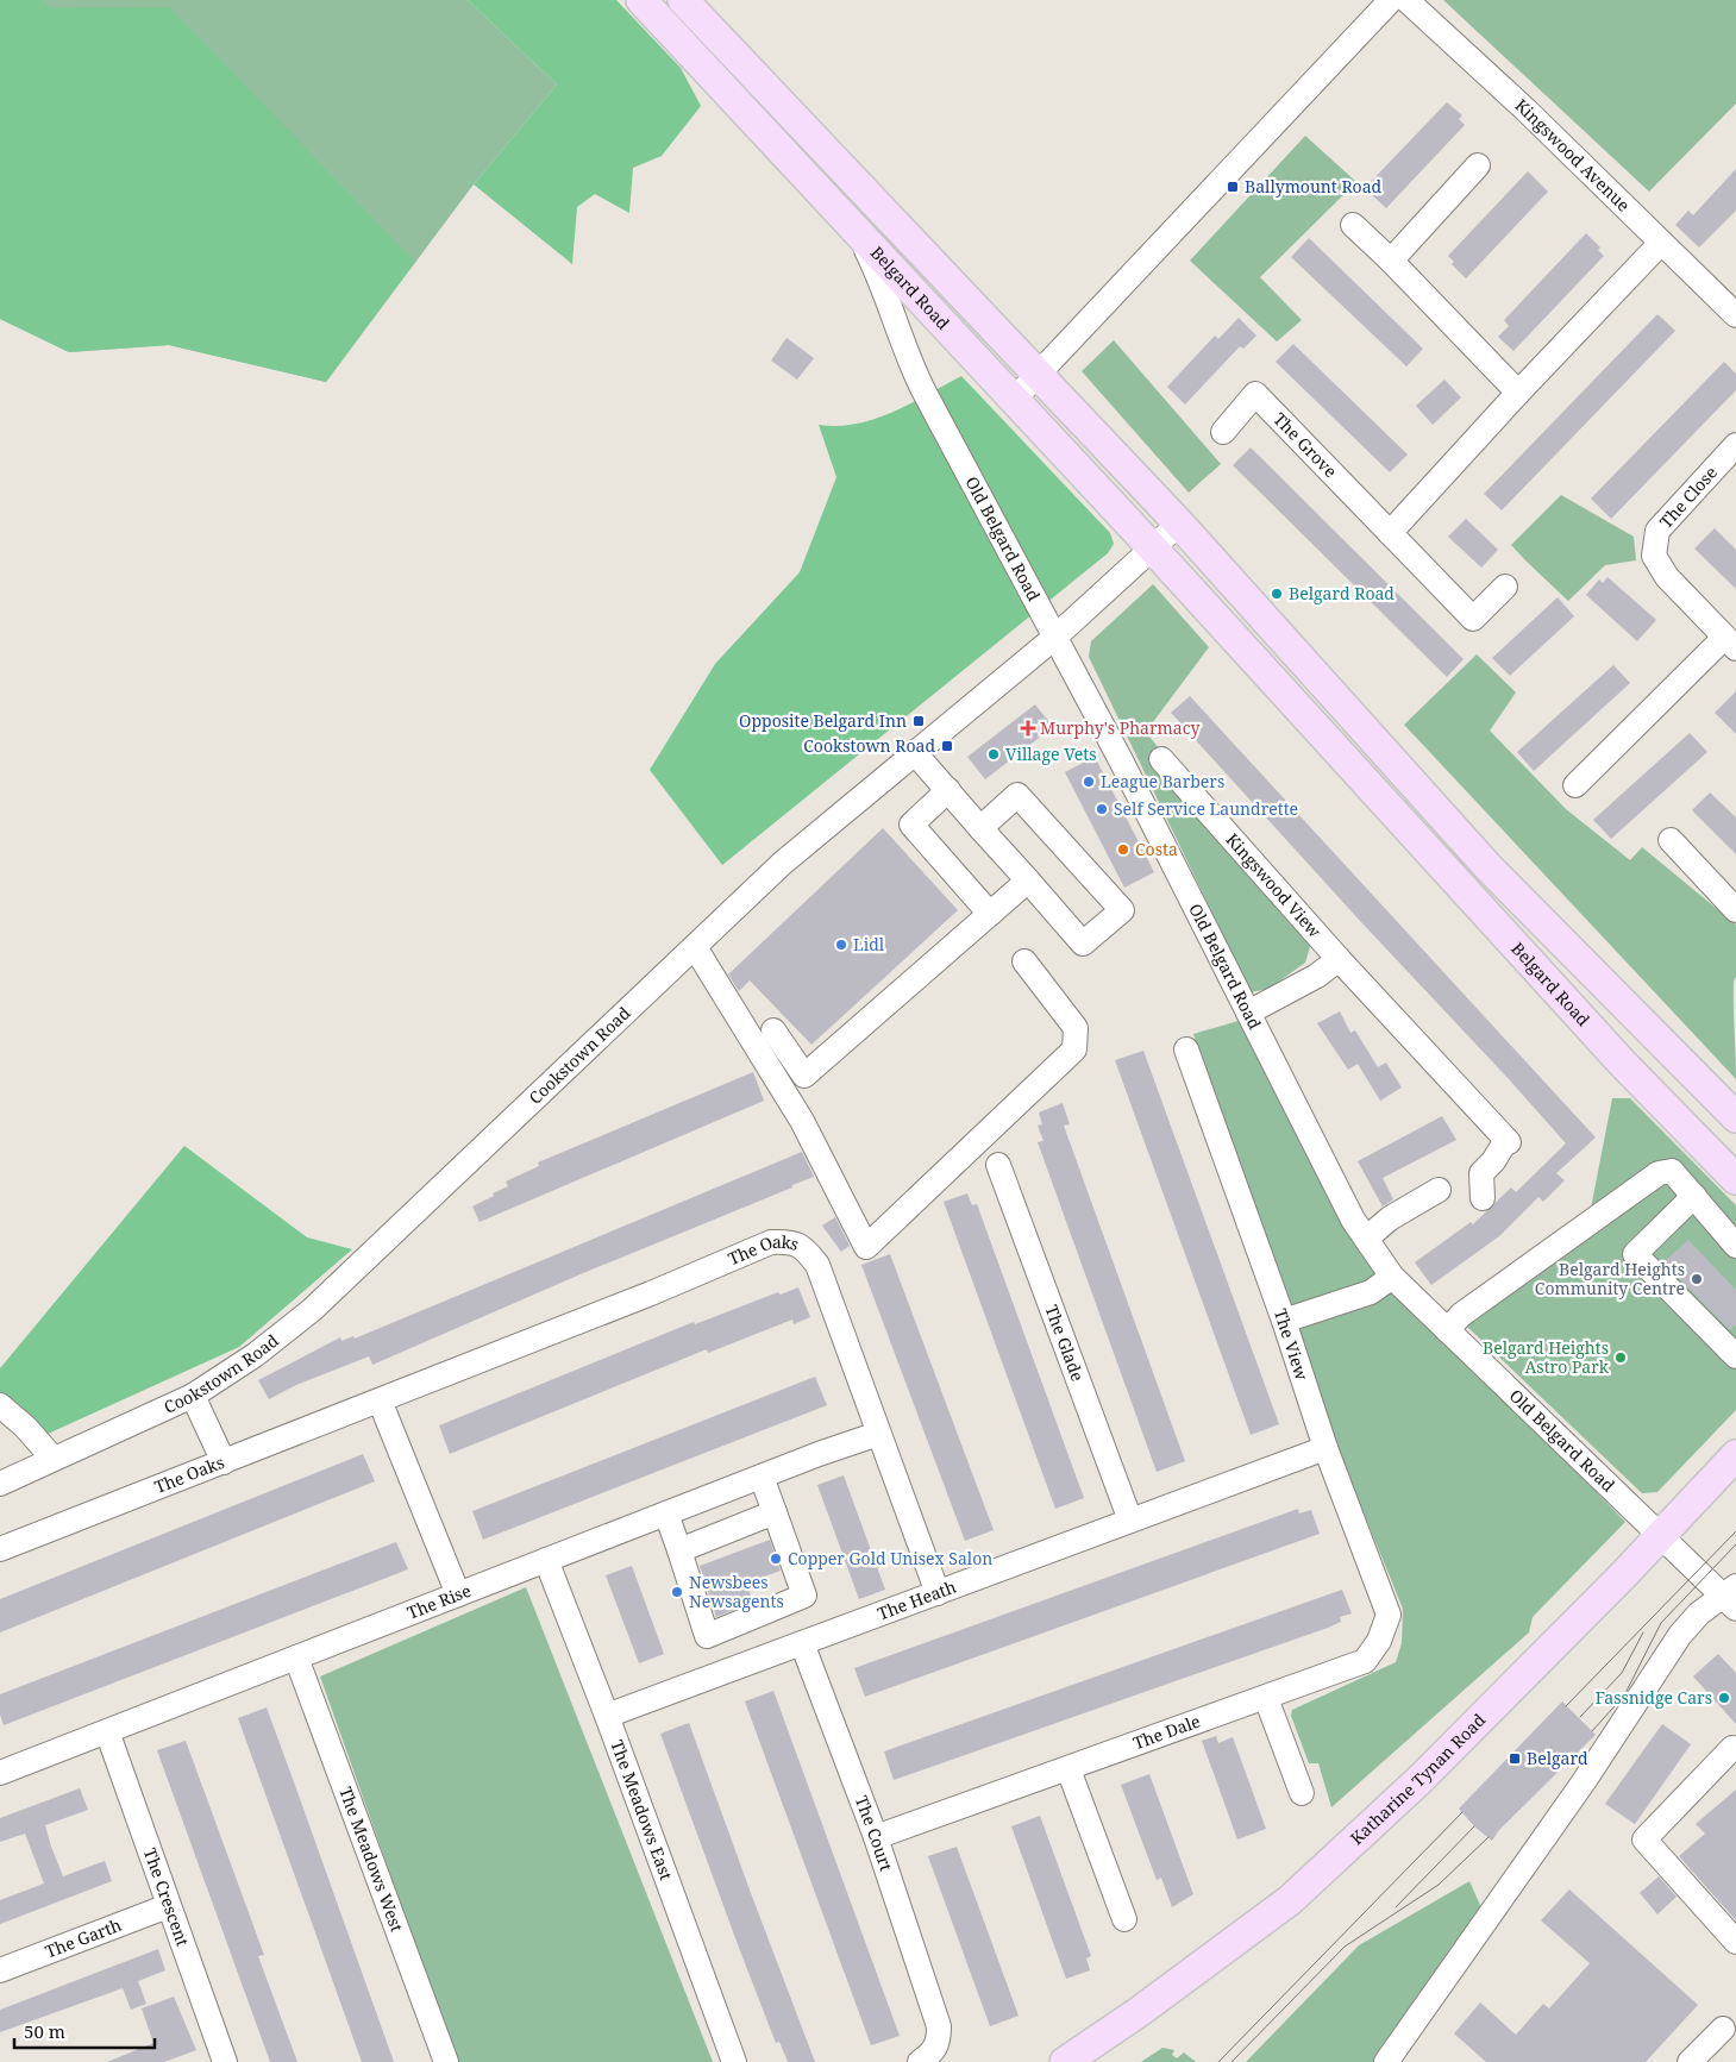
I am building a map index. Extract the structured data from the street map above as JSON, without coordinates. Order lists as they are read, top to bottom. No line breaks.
{"streets":{"main road":["Belgard Road","Katharine Tynan Road"],"street":["Kingswood Avenue","The Grove","The Close","Old Belgard Road","Kingswood View","Cookstown Road","The Oaks","The Glade","The View","The Heath","The Rise","The Dale","The Meadows East","The Court","The Meadows West","The Crescent","The Garth"]},"crossings":[["Belgard Road","Old Belgard Road"],["Belgard Road","Cookstown Road"],["Old Belgard Road","Cookstown Road"],["Old Belgard Road","Katharine Tynan Road"],["The Oaks","The Heath"],["The Oaks","The Rise"],["The Glade","The Heath"],["The View","The Heath"],["The View","The Dale"],["The Heath","The Meadows East"],["The Heath","The Court"],["The Rise","The Meadows East"],["The Rise","The Meadows West"],["The Rise","The Crescent"],["The Dale","The Court"],["The Crescent","The Garth"]],"places":{"transit":["Ballymount Road","Opposite Belgard Inn","Cookstown Road","Belgard"],"other":["Belgard Road","Village Vets","League Barbers","Self Service Laundrette","Costa","Lidl","Belgard Heights Community Centre","Belgard Heights Astro Park","Copper Gold Unisex Salon","Newsbees Newsagents","Fassnidge Cars"],"health":["Murphy's Pharmacy"]},"scale_bar":"50 m"}
